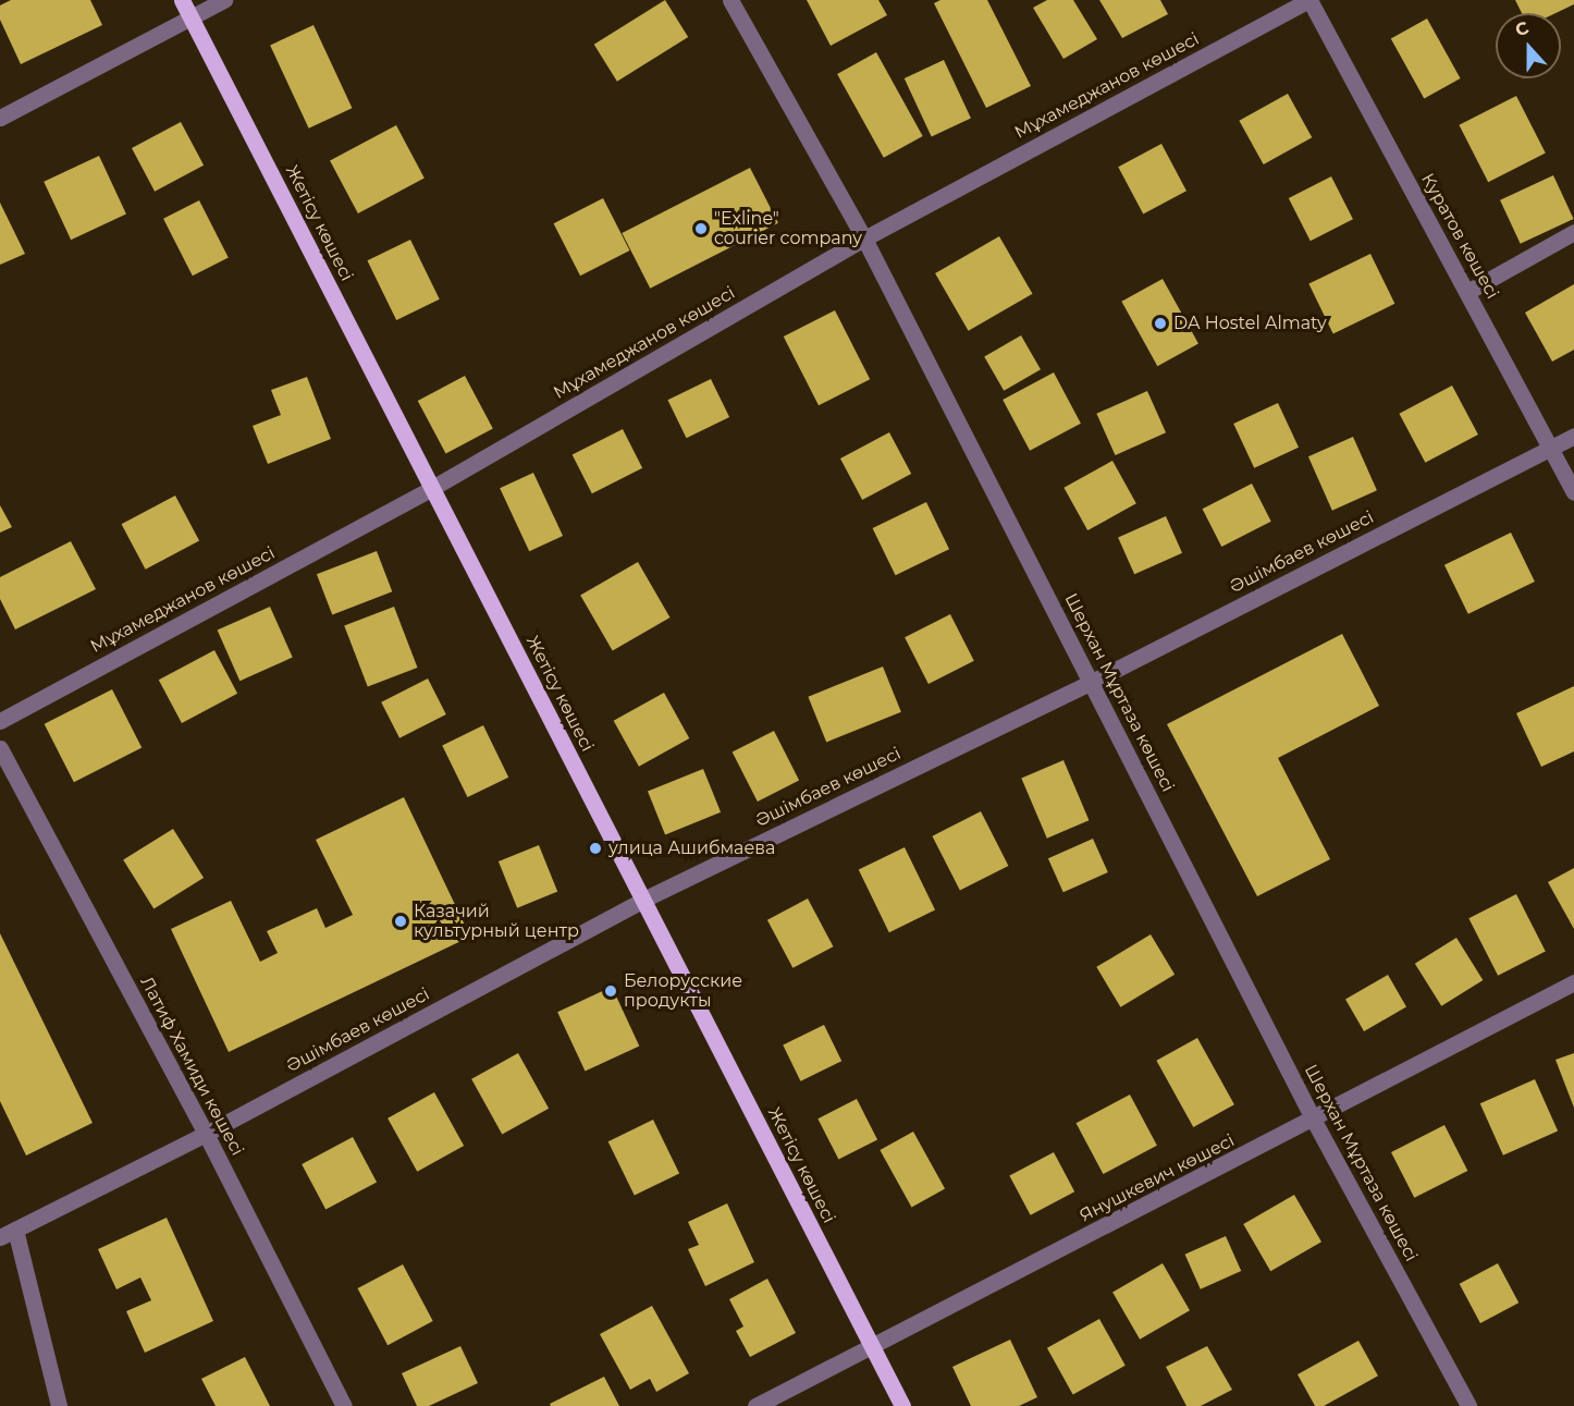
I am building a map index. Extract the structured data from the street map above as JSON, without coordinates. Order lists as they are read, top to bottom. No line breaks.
{"streets":{"main road":["Жетісу көшесі"],"street":["Мұхамеджанов көшесі","Куратов көшесі","Әшімбаев көшесі","Шерхан Мұртаза көшесі","Латиф Хамиди көшесі","Янушкевич көшесі"]},"crossings":[["Мұхамеджанов көшесі","Жетісу көшесі"],["Мұхамеджанов көшесі","Куратов көшесі"],["Мұхамеджанов көшесі","Шерхан Мұртаза көшесі"],["Жетісу көшесі","Әшімбаев көшесі"],["Жетісу көшесі","Янушкевич көшесі"],["Куратов көшесі","Әшімбаев көшесі"],["Әшімбаев көшесі","Шерхан Мұртаза көшесі"],["Әшімбаев көшесі","Латиф Хамиди көшесі"],["Шерхан Мұртаза көшесі","Янушкевич көшесі"]],"places":["\"Exline\" courier company","DA Hostel Almaty","улица Ашибмаева","Казачий культурный центр","Белорусские продукты"],"north":"top"}
